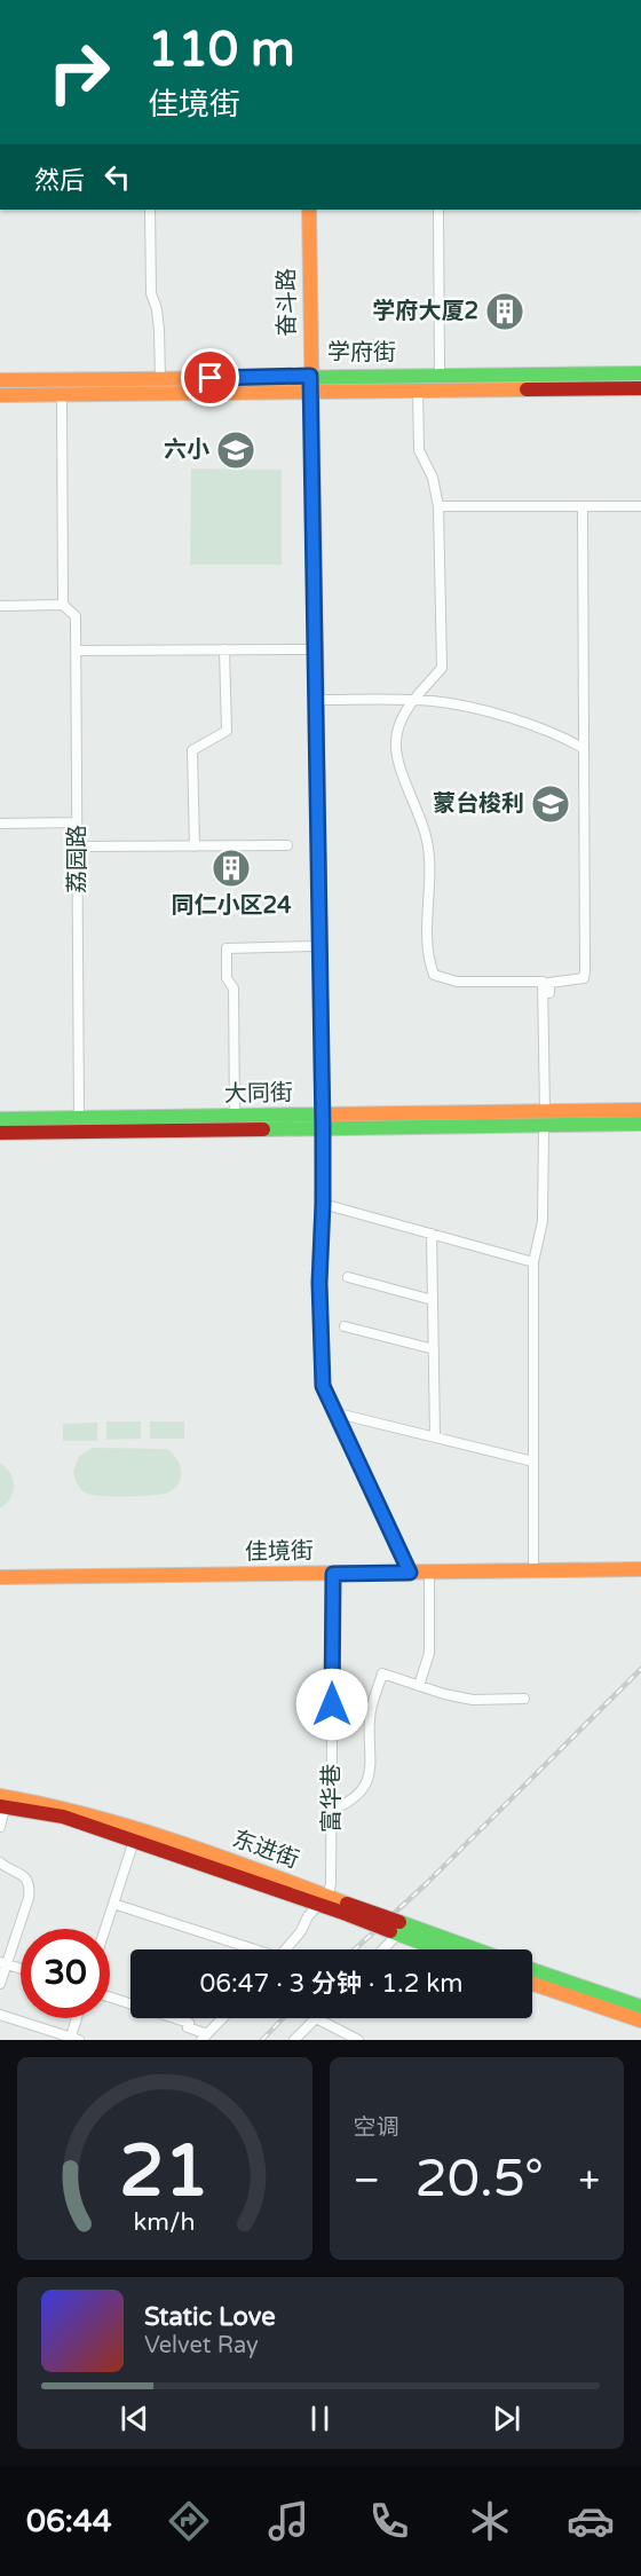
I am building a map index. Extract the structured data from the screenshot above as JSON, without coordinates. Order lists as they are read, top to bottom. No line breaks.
{"streets":{"main road":["奋斗路","学府街","大同街","佳境街","东进街"],"street":["荔园路","富华巷"]},"crossings":[["奋斗路","学府街"],["奋斗路","大同街"],["奋斗路","佳境街"],["荔园路","大同街"],["佳境街","富华巷"],["富华巷","东进街"]],"places":{"building":["学府大厦2","同仁小区24"],"school or university":["六小","蒙台梭利"]},"page":{"turn":["110 m","佳境街"],"then":"然后","limit":"30","trip":"06:47 · 3 分钟 · 1.2 km","tile":"空调","heat":["−","20.5°","+"],"song":["Static Love","Velvet Ray"],"tabs":"06:44","gauge":["21","km/h"]}}
